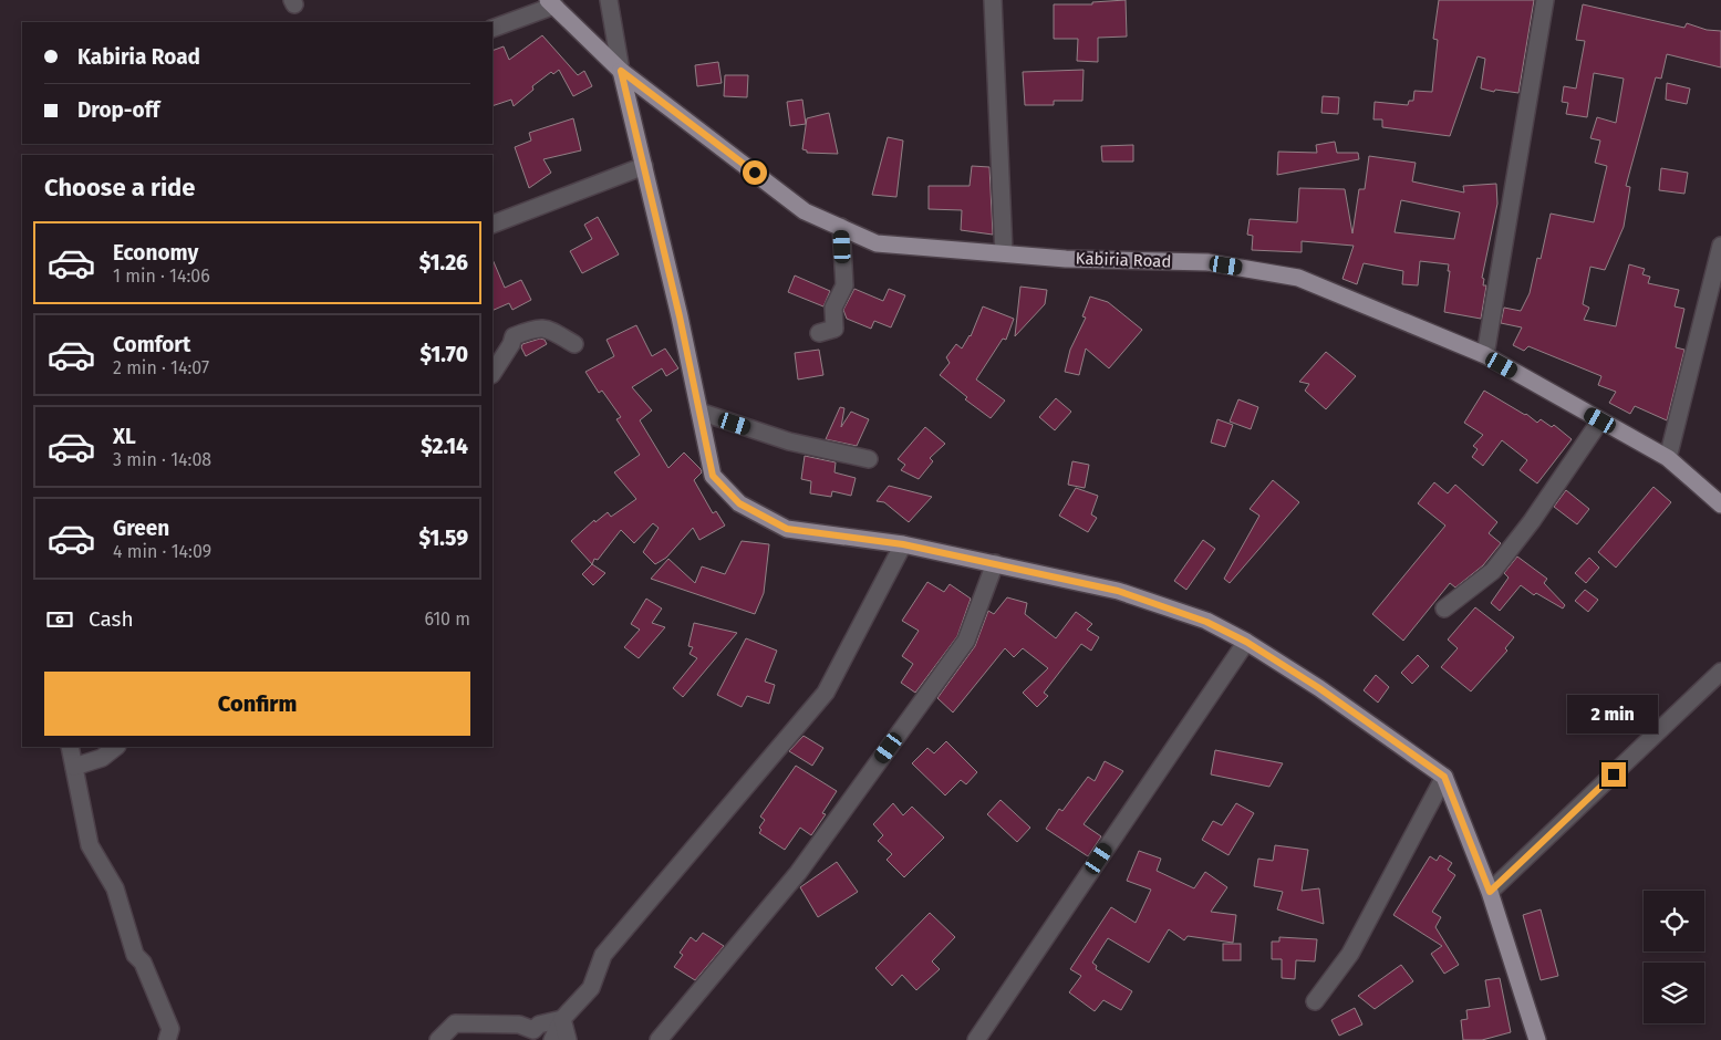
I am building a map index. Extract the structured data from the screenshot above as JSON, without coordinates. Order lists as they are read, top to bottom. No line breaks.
{"streets":{"main road":["Kabiria Road"]},"page":{"banner":["Kabiria Road","Drop-off"],"heading":"Choose a ride","list":[{"name":"Economy","note":"1 min · 14:06","value":"$1.26"},{"name":"Comfort","note":"2 min · 14:07","value":"$1.70"},{"name":"XL","note":"3 min · 14:08","value":"$2.14"},{"name":"Green","note":"4 min · 14:09","value":"$1.59"}],"pay":["Cash","610 m"],"buttons":"Confirm","bubble":"2 min"}}
